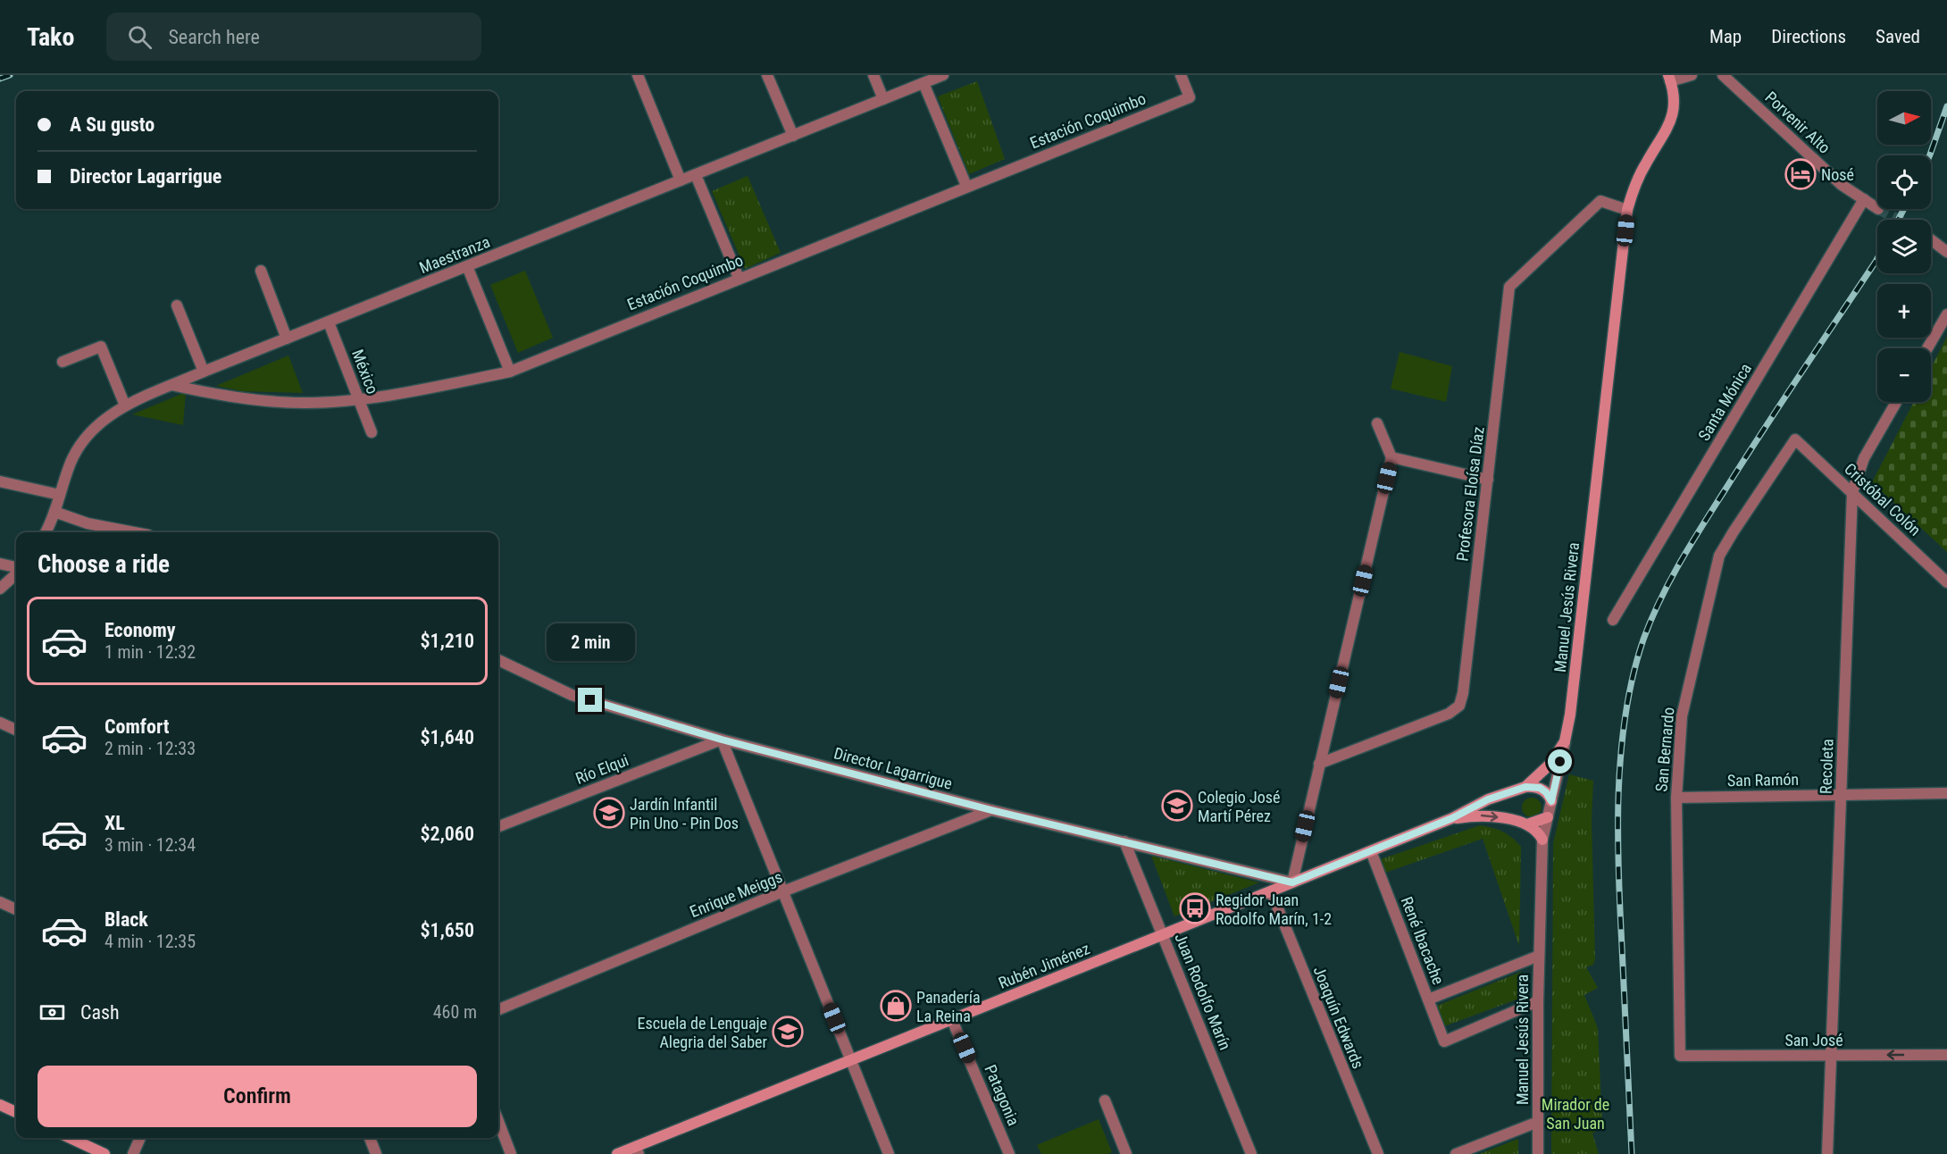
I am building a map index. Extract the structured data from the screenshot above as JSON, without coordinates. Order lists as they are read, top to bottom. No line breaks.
{"streets":{"main road":["Manuel Jesús Rivera","Rubén Jiménez"],"street":["Estación Coquimbo","Porvenir Alto","Maestranza","México","Santa Mónica","Profesora Eloísa Díaz","Cristóbal Colón","San Bernardo","Recoleta","Director Lagarrigue","Río Elqui","San Ramón","Enrique Meiggs","René Ibacache","Juan Rodolfo Marín","Joaquín Edwards","San José","Patagonia"]},"crossings":[["Estación Coquimbo","Maestranza"],["Estación Coquimbo","México"],["Porvenir Alto","Santa Mónica"],["Maestranza","México"],["Profesora Eloísa Díaz","Manuel Jesús Rivera"],["Cristóbal Colón","San Bernardo"],["Cristóbal Colón","Recoleta"],["Manuel Jesús Rivera","René Ibacache"],["Manuel Jesús Rivera","Rubén Jiménez"],["San Bernardo","San Ramón"],["San Bernardo","San José"],["Recoleta","San Ramón"],["Recoleta","San José"],["Director Lagarrigue","Río Elqui"],["Director Lagarrigue","Enrique Meiggs"],["Director Lagarrigue","Rubén Jiménez"],["Director Lagarrigue","Juan Rodolfo Marín"],["René Ibacache","Rubén Jiménez"],["Rubén Jiménez","Juan Rodolfo Marín"],["Rubén Jiménez","Joaquín Edwards"],["Rubén Jiménez","Patagonia"]],"one_way":["San José"],"parks":["Mirador de San Juan"],"places":{"hotel":["Nosé"],"school or university":["Colegio José Martí Pérez","Jardín Infantil Pin Uno - Pin Dos","Escuela de Lenguaje Alegria del Saber"],"bus stop":["Regidor Juan Rodolfo Marín, 1-2"],"shop":["Panadería La Reina"]},"north":"right","page":{"header":"Tako","search":"Search here","nav":["Map","Directions","Saved"],"map_buttons":["+","−"],"banner":["A Su gusto","Director Lagarrigue"],"heading":"Choose a ride","list":[{"name":"Economy","note":"1 min · 12:32","value":"$1,210"},{"name":"Comfort","note":"2 min · 12:33","value":"$1,640"},{"name":"XL","note":"3 min · 12:34","value":"$2,060"},{"name":"Black","note":"4 min · 12:35","value":"$1,650"}],"bubble":"2 min","pay":["Cash","460 m"],"buttons":"Confirm"}}
